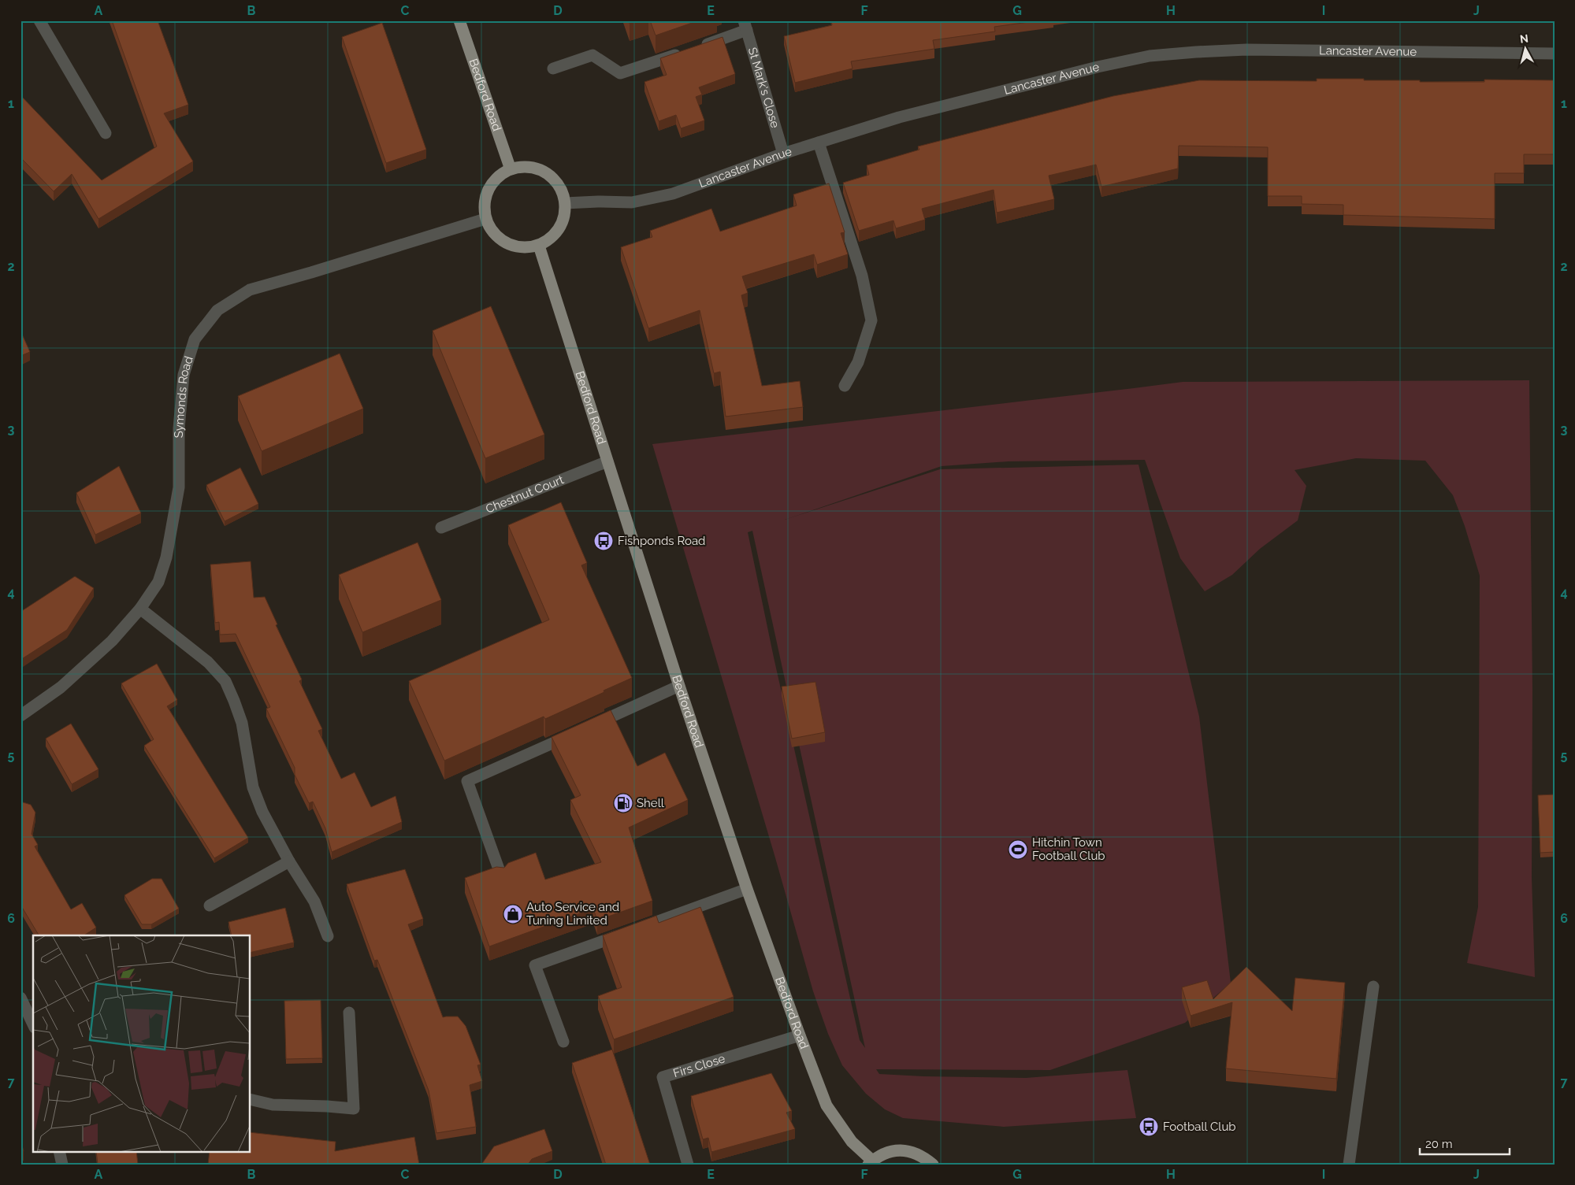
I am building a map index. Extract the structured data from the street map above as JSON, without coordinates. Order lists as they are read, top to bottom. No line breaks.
{"streets":{"main road":["Bedford Road"],"street":["Lancaster Avenue","St Mark's Close","Symonds Road","Chestnut Court","Firs Close"]},"crossings":[["Lancaster Avenue","St Mark's Close"],["Lancaster Avenue","Bedford Road"],["Lancaster Avenue","Symonds Road"],["Bedford Road","Symonds Road"],["Bedford Road","Chestnut Court"],["Bedford Road","Firs Close"]],"places":{"bus stop":["Fishponds Road","Football Club"],"fuel station":["Shell"],"sports":["Hitchin Town Football Club"],"shop":["Auto Service and Tuning Limited"]},"scale_bar":"20 m","north":"top","grid":{"columns":["A","B","C","D","E","F","G","H","I","J"],"rows":["1","2","3","4","5","6","7"]}}
